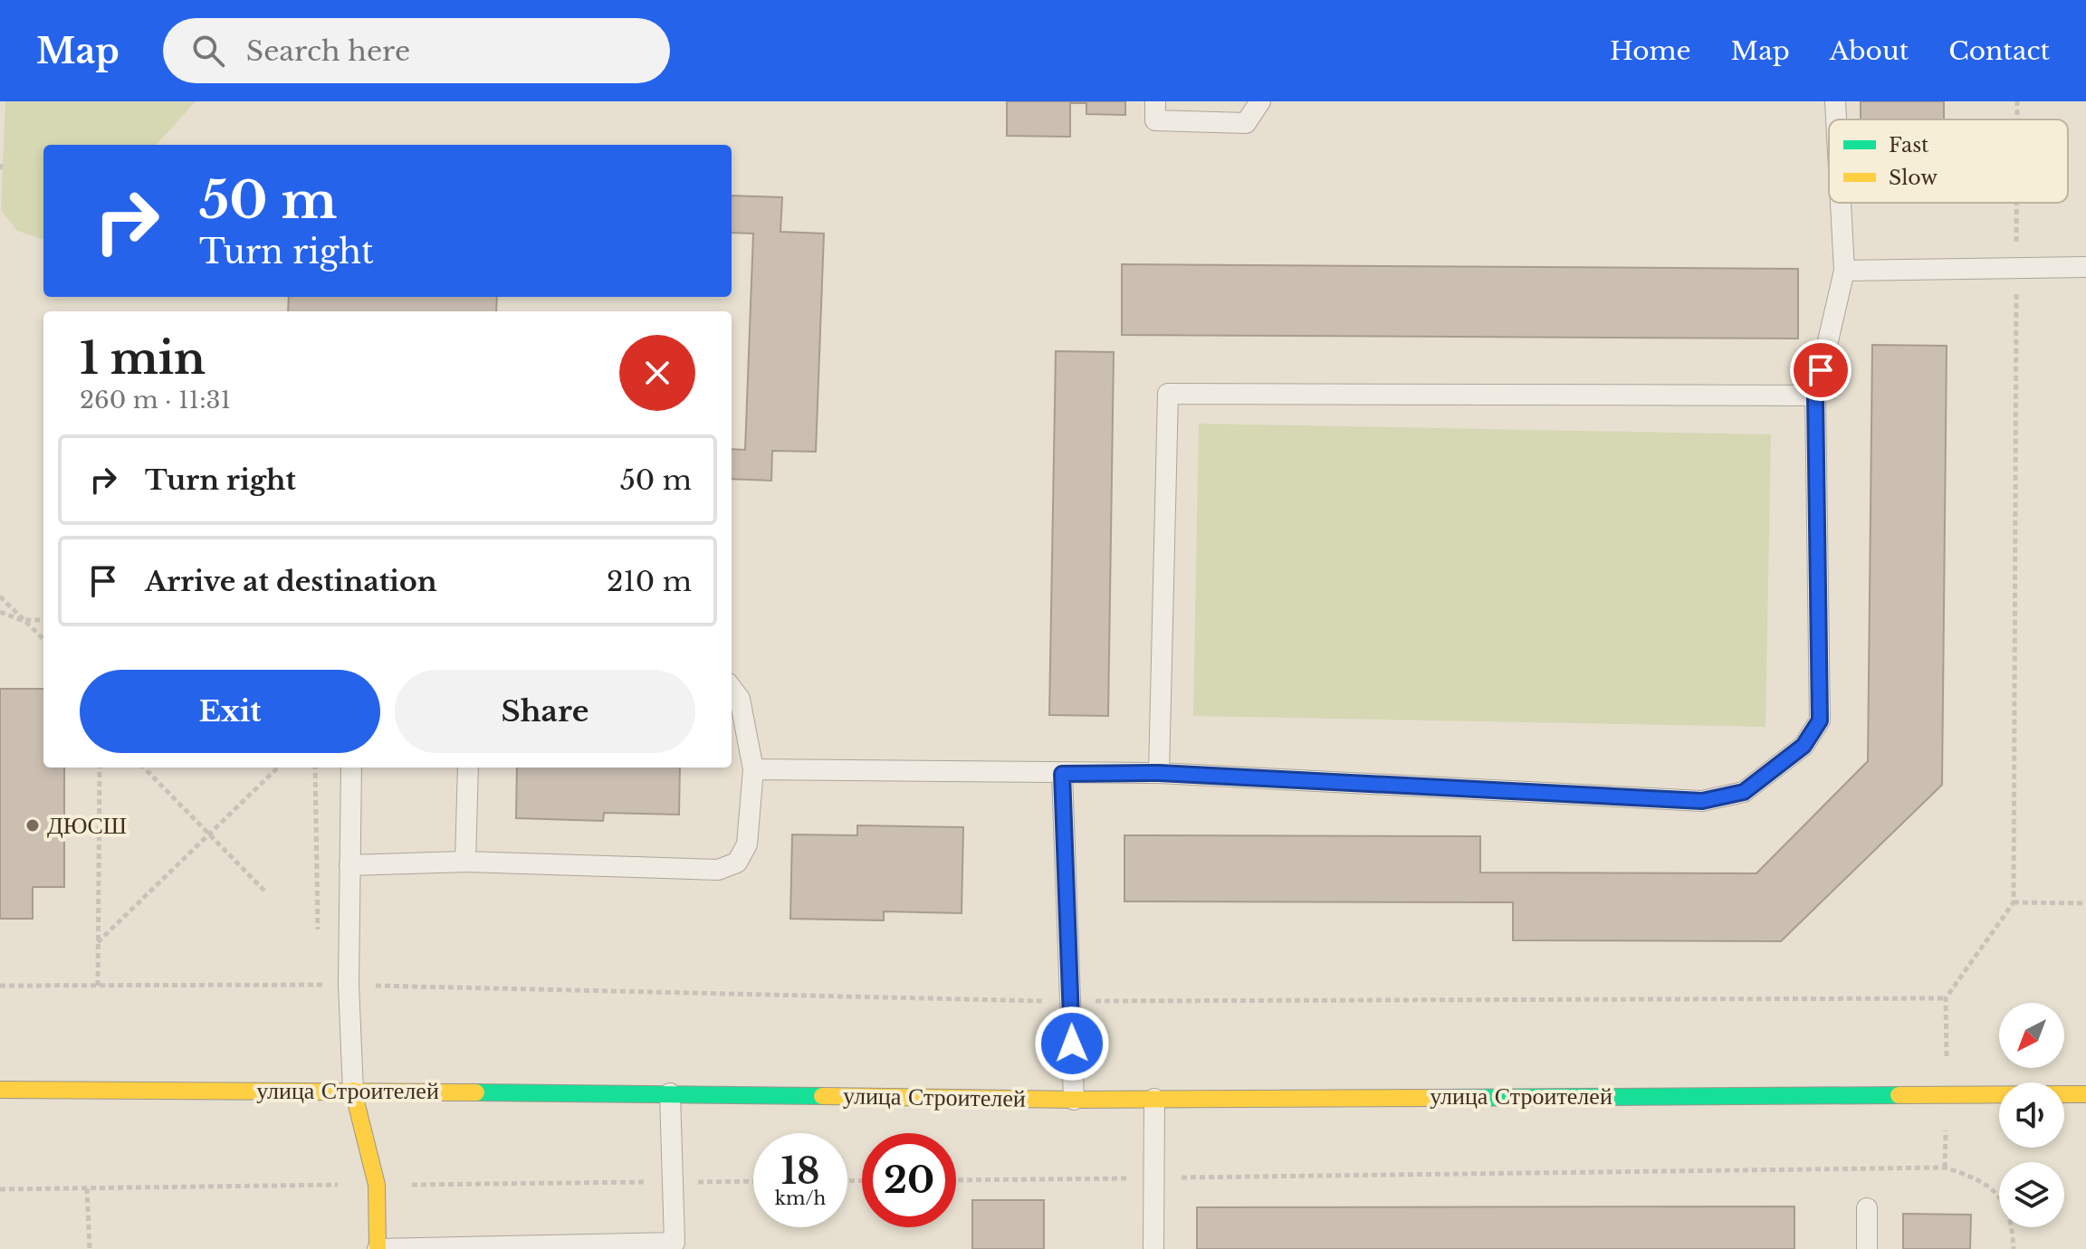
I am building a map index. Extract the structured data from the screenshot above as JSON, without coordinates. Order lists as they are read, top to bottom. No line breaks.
{"streets":{"street":["улица Строителей"]},"places":["ДЮСШ"],"legend":["Fast","Slow"],"north":"bottom left","page":{"header":"Map","search":"Search here","nav":["Home","Map","About","Contact"],"turn":["50 m","Turn right"],"heading":["1 min","260 m · 11:31"],"list":[{"name":"Turn right","value":"50 m"},{"name":"Arrive at destination","value":"210 m"}],"buttons":["Exit","Share"],"speed":"18 km/h","limit":"20"}}
